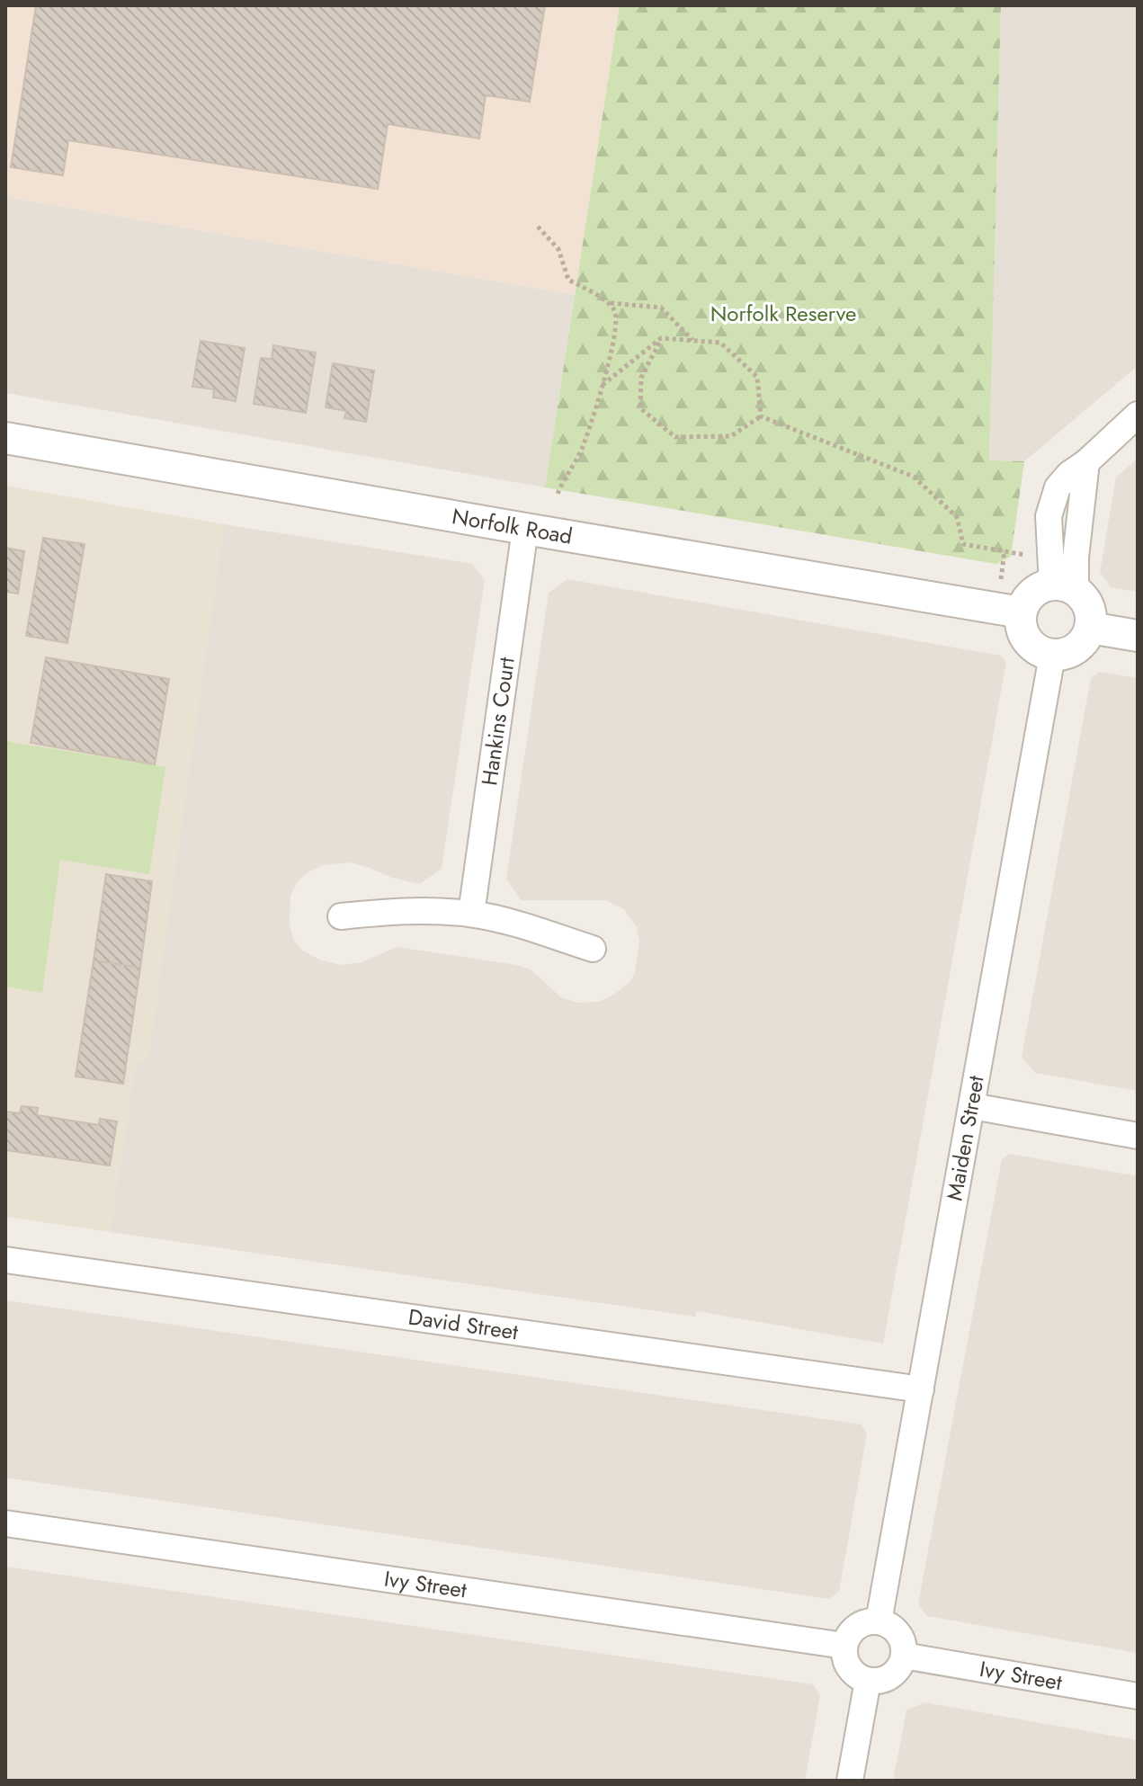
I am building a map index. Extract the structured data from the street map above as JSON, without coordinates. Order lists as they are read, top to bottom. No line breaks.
{"streets":{"street":["Norfolk Road","Hankins Court","Maiden Street","David Street","Ivy Street"]},"crossings":[["Norfolk Road","Hankins Court"],["Norfolk Road","Maiden Street"],["Maiden Street","David Street"],["Maiden Street","Ivy Street"]],"parks":["Norfolk Reserve"]}
